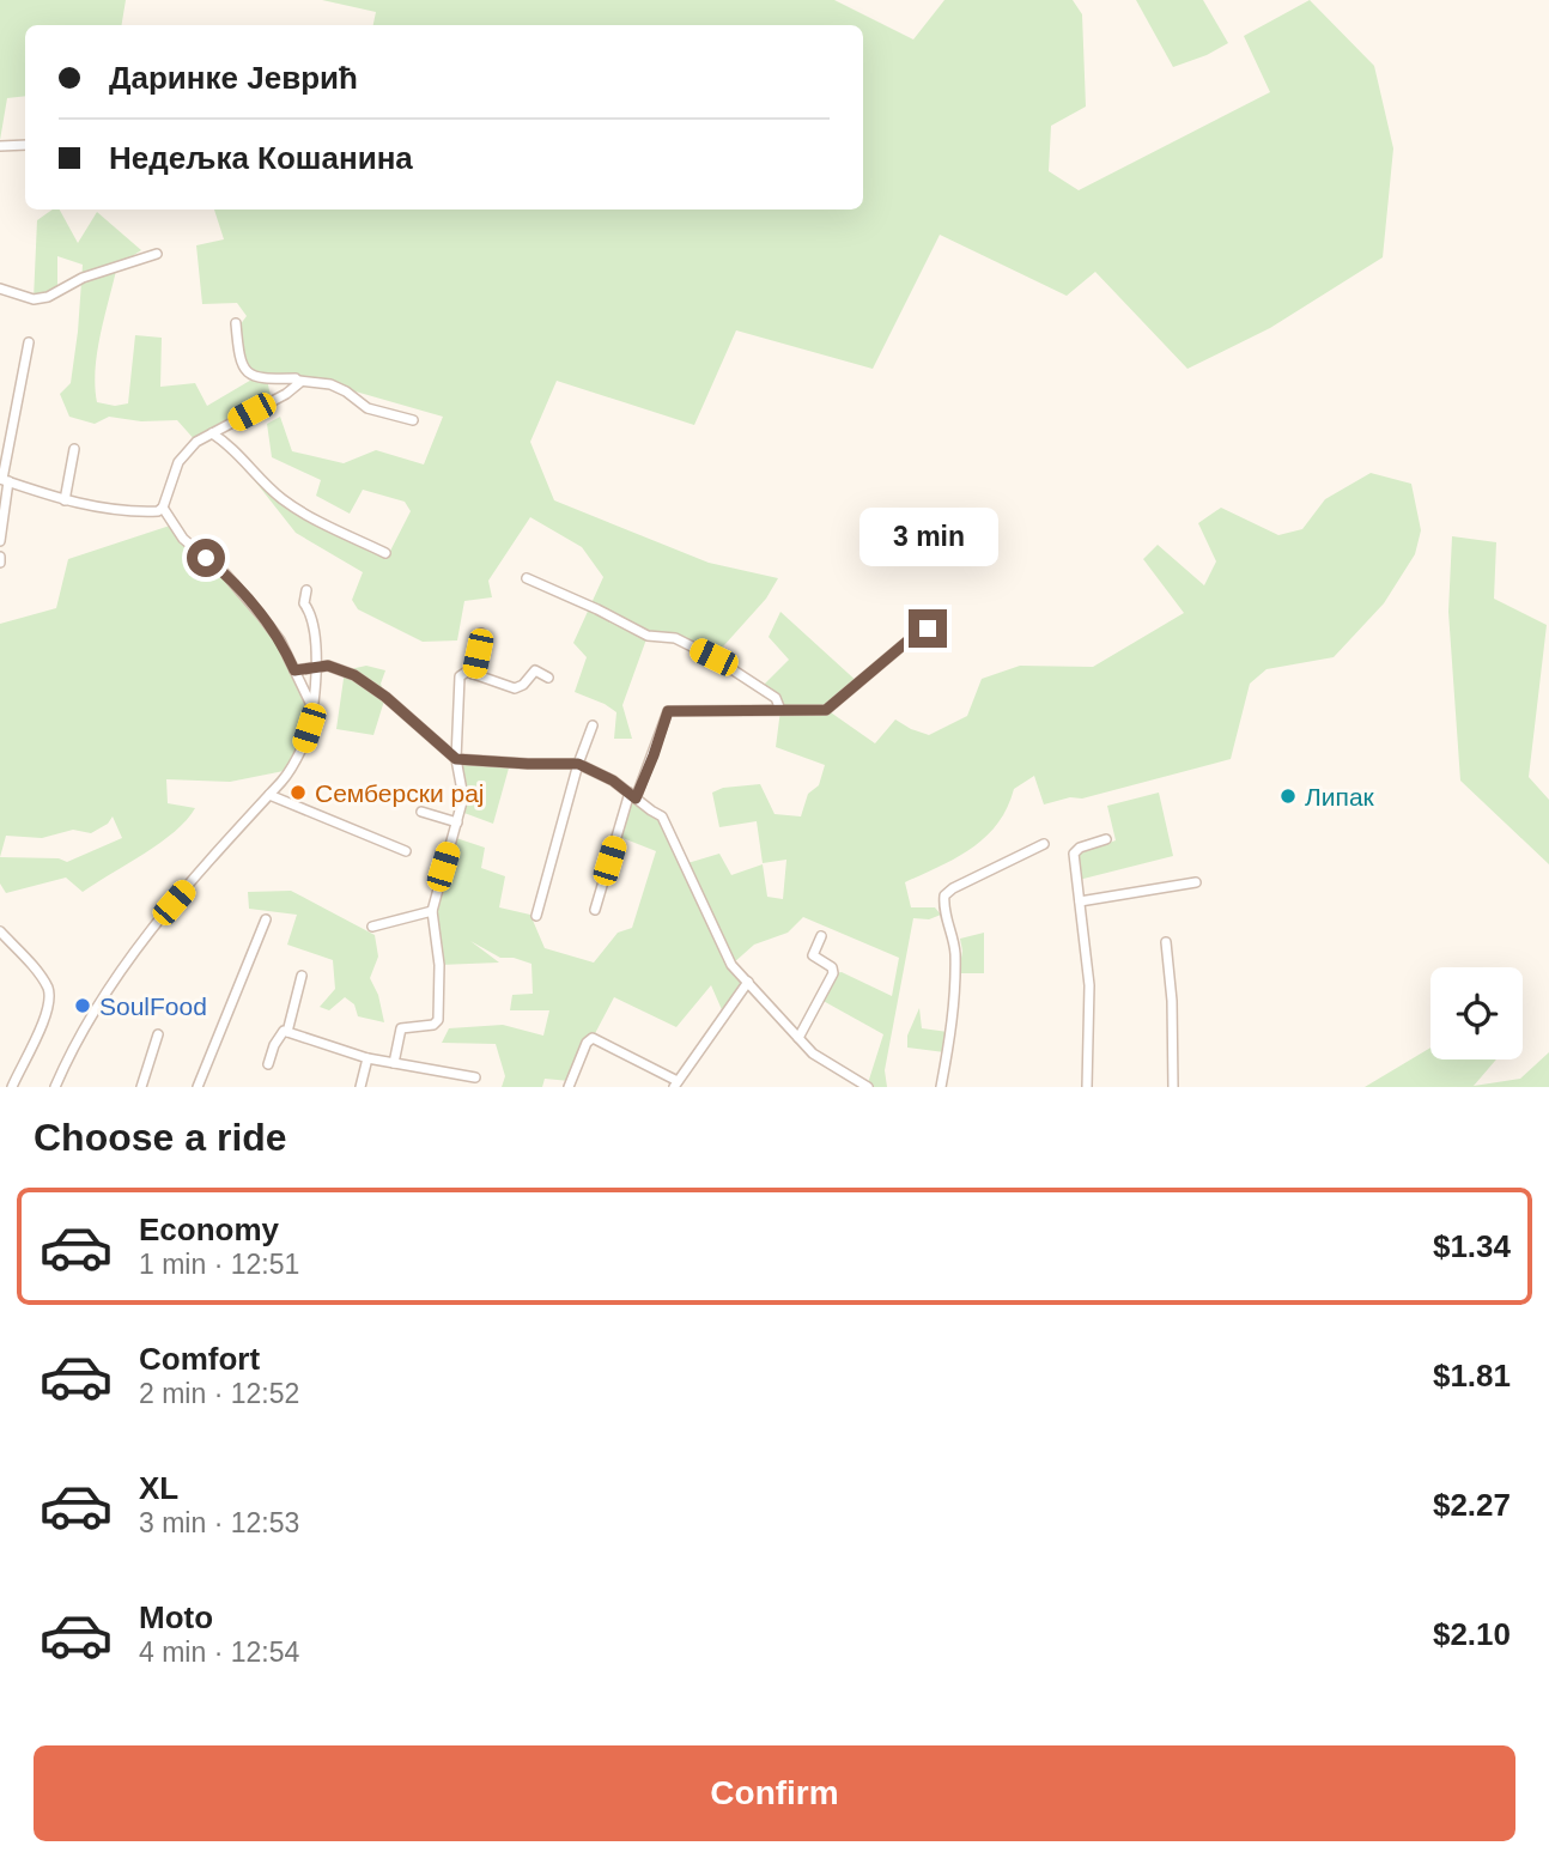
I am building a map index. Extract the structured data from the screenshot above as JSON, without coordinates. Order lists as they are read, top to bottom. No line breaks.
{"places":["Семберски рај","Липак","SoulFood"],"page":{"banner":["Даринке Јеврић","Недељка Кошанина"],"bubble":"3 min","heading":"Choose a ride","list":[{"name":"Economy","note":"1 min · 12:51","value":"$1.34"},{"name":"Comfort","note":"2 min · 12:52","value":"$1.81"},{"name":"XL","note":"3 min · 12:53","value":"$2.27"},{"name":"Moto","note":"4 min · 12:54","value":"$2.10"}],"buttons":"Confirm"}}
